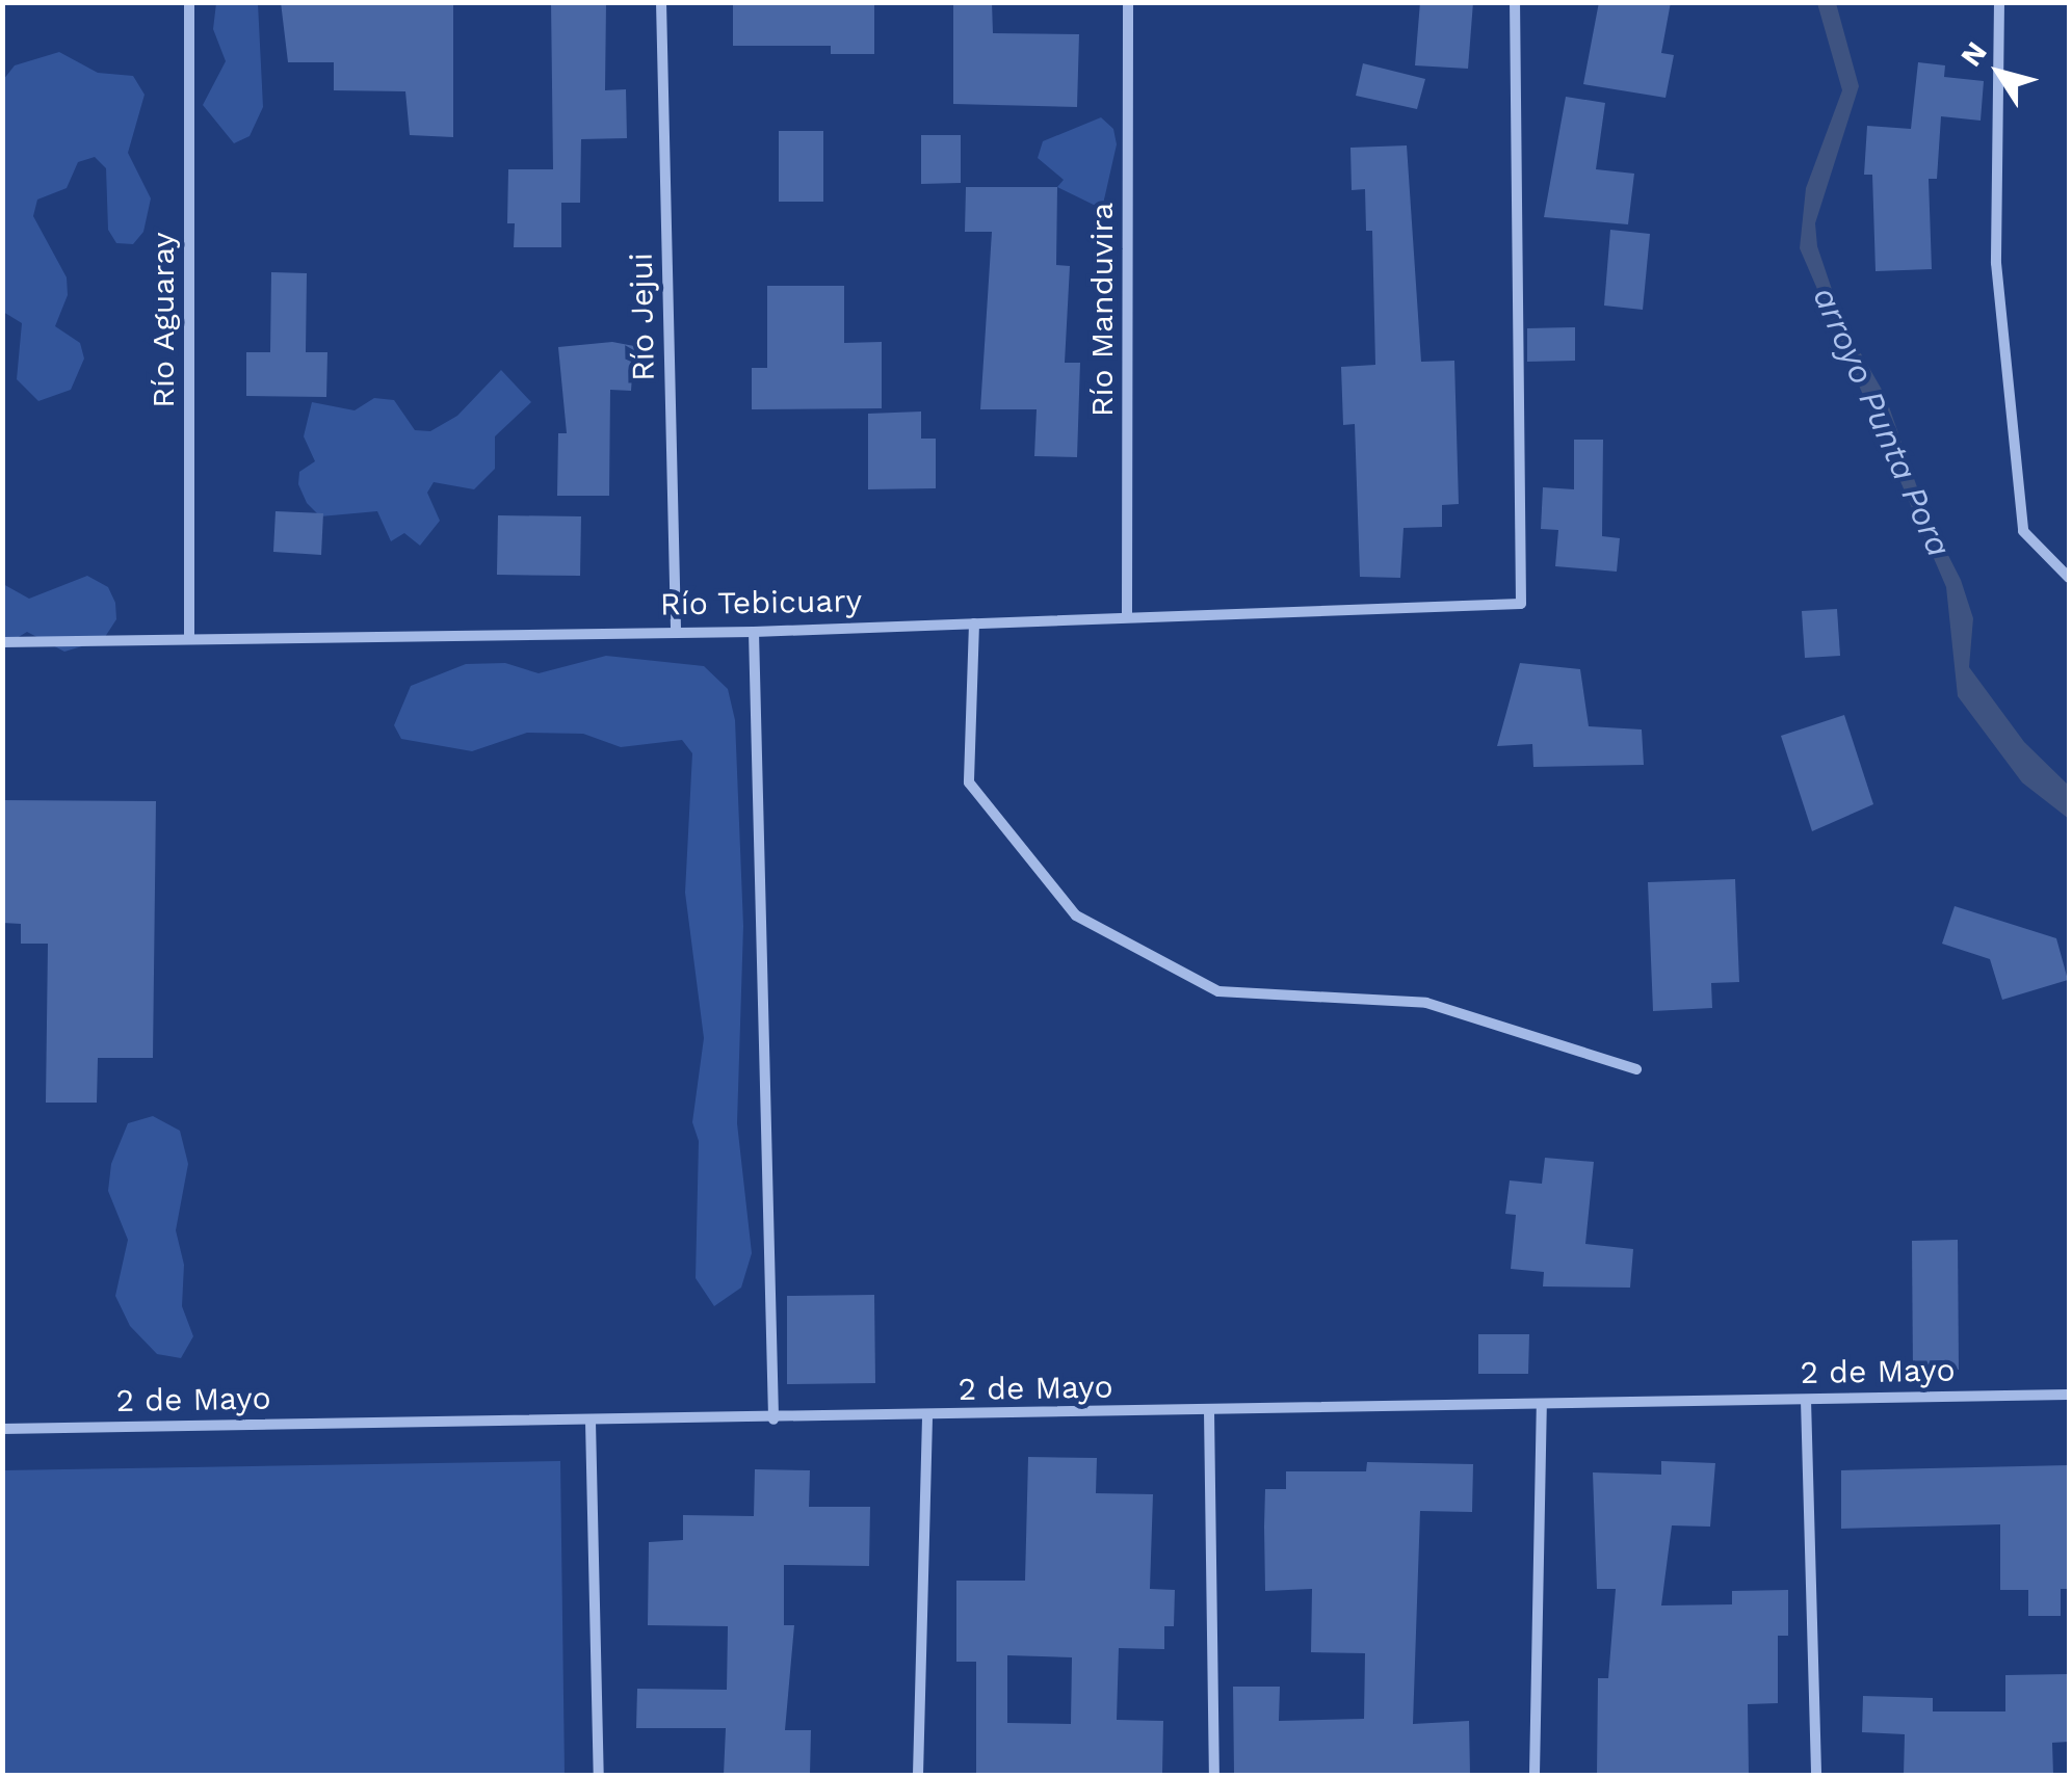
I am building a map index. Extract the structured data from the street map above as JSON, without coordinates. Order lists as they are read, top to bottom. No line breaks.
{"streets":{"street":["Río Manduvira","Río Jejui","Río Aguaray","Río Tebicuary","2 de Mayo"]},"crossings":[["Río Manduvira","Río Tebicuary"],["Río Jejui","Río Tebicuary"],["Río Aguaray","Río Tebicuary"]],"water":["arroyo Punta Pora"],"north":"top left"}
